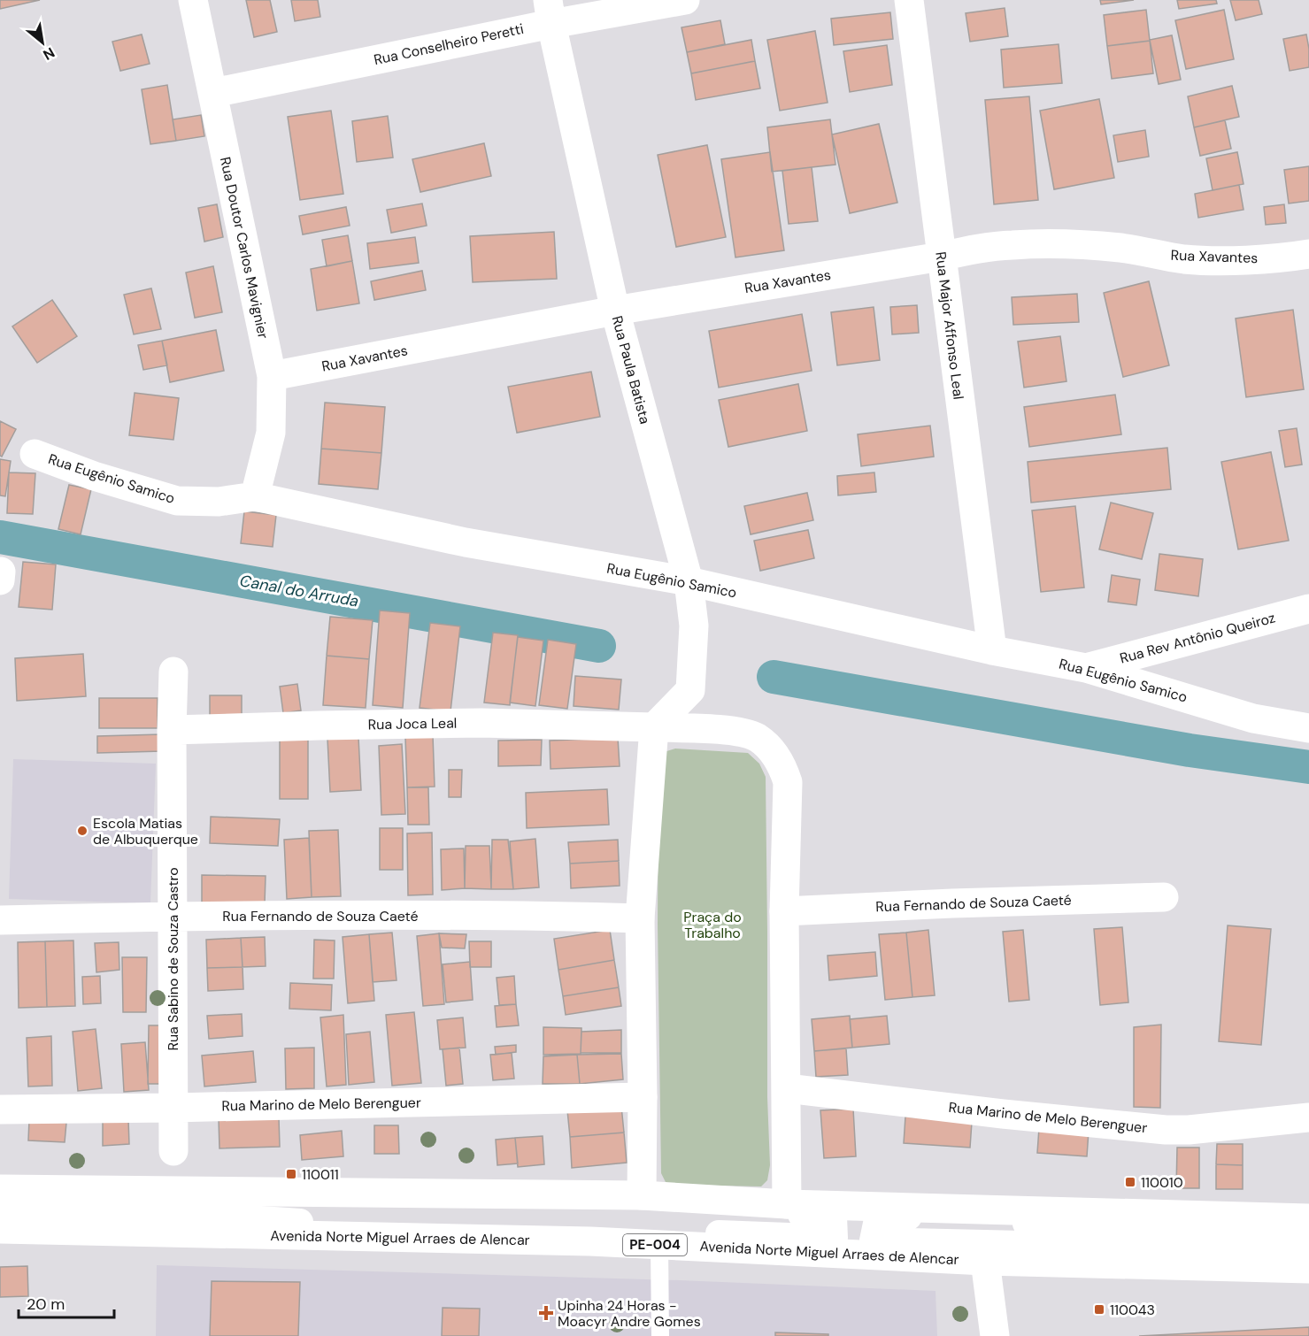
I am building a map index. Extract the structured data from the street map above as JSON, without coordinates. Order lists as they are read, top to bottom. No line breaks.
{"streets":{"street":["Rua Conselheiro Peretti","Rua Doutor Carlos Mavignier","Rua Xavantes","Rua Major Affonso Leal","Rua Paula Batista","Rua Eugênio Samico","Rua Rev Antônio Queiroz","Rua Joca Leal","Rua Fernando de Souza Caeté","Rua Sabino de Souza Castro","Rua Marino de Melo Berenguer","Avenida Norte Miguel Arraes de Alencar","PE-004"]},"crossings":[["Rua Conselheiro Peretti","Rua Doutor Carlos Mavignier"],["Rua Conselheiro Peretti","Rua Paula Batista"],["Rua Doutor Carlos Mavignier","Rua Xavantes"],["Rua Doutor Carlos Mavignier","Rua Eugênio Samico"],["Rua Xavantes","Rua Major Affonso Leal"],["Rua Xavantes","Rua Paula Batista"],["Rua Major Affonso Leal","Rua Eugênio Samico"],["Rua Paula Batista","Rua Eugênio Samico"],["Rua Paula Batista","Rua Joca Leal"],["Rua Eugênio Samico","Rua Rev Antônio Queiroz"],["Rua Joca Leal","Rua Sabino de Souza Castro"],["Rua Fernando de Souza Caeté","Rua Sabino de Souza Castro"],["Rua Sabino de Souza Castro","Rua Marino de Melo Berenguer"]],"water":["Canal do Arruda"],"parks":["Praça do Trabalho"],"places":{"other":["Escola Matias de Albuquerque"],"transit":["110011","110010","110043"],"health":["Upinha 24 Horas - Moacyr Andre Gomes"]},"scale_bar":"20 m","north":"bottom right"}
